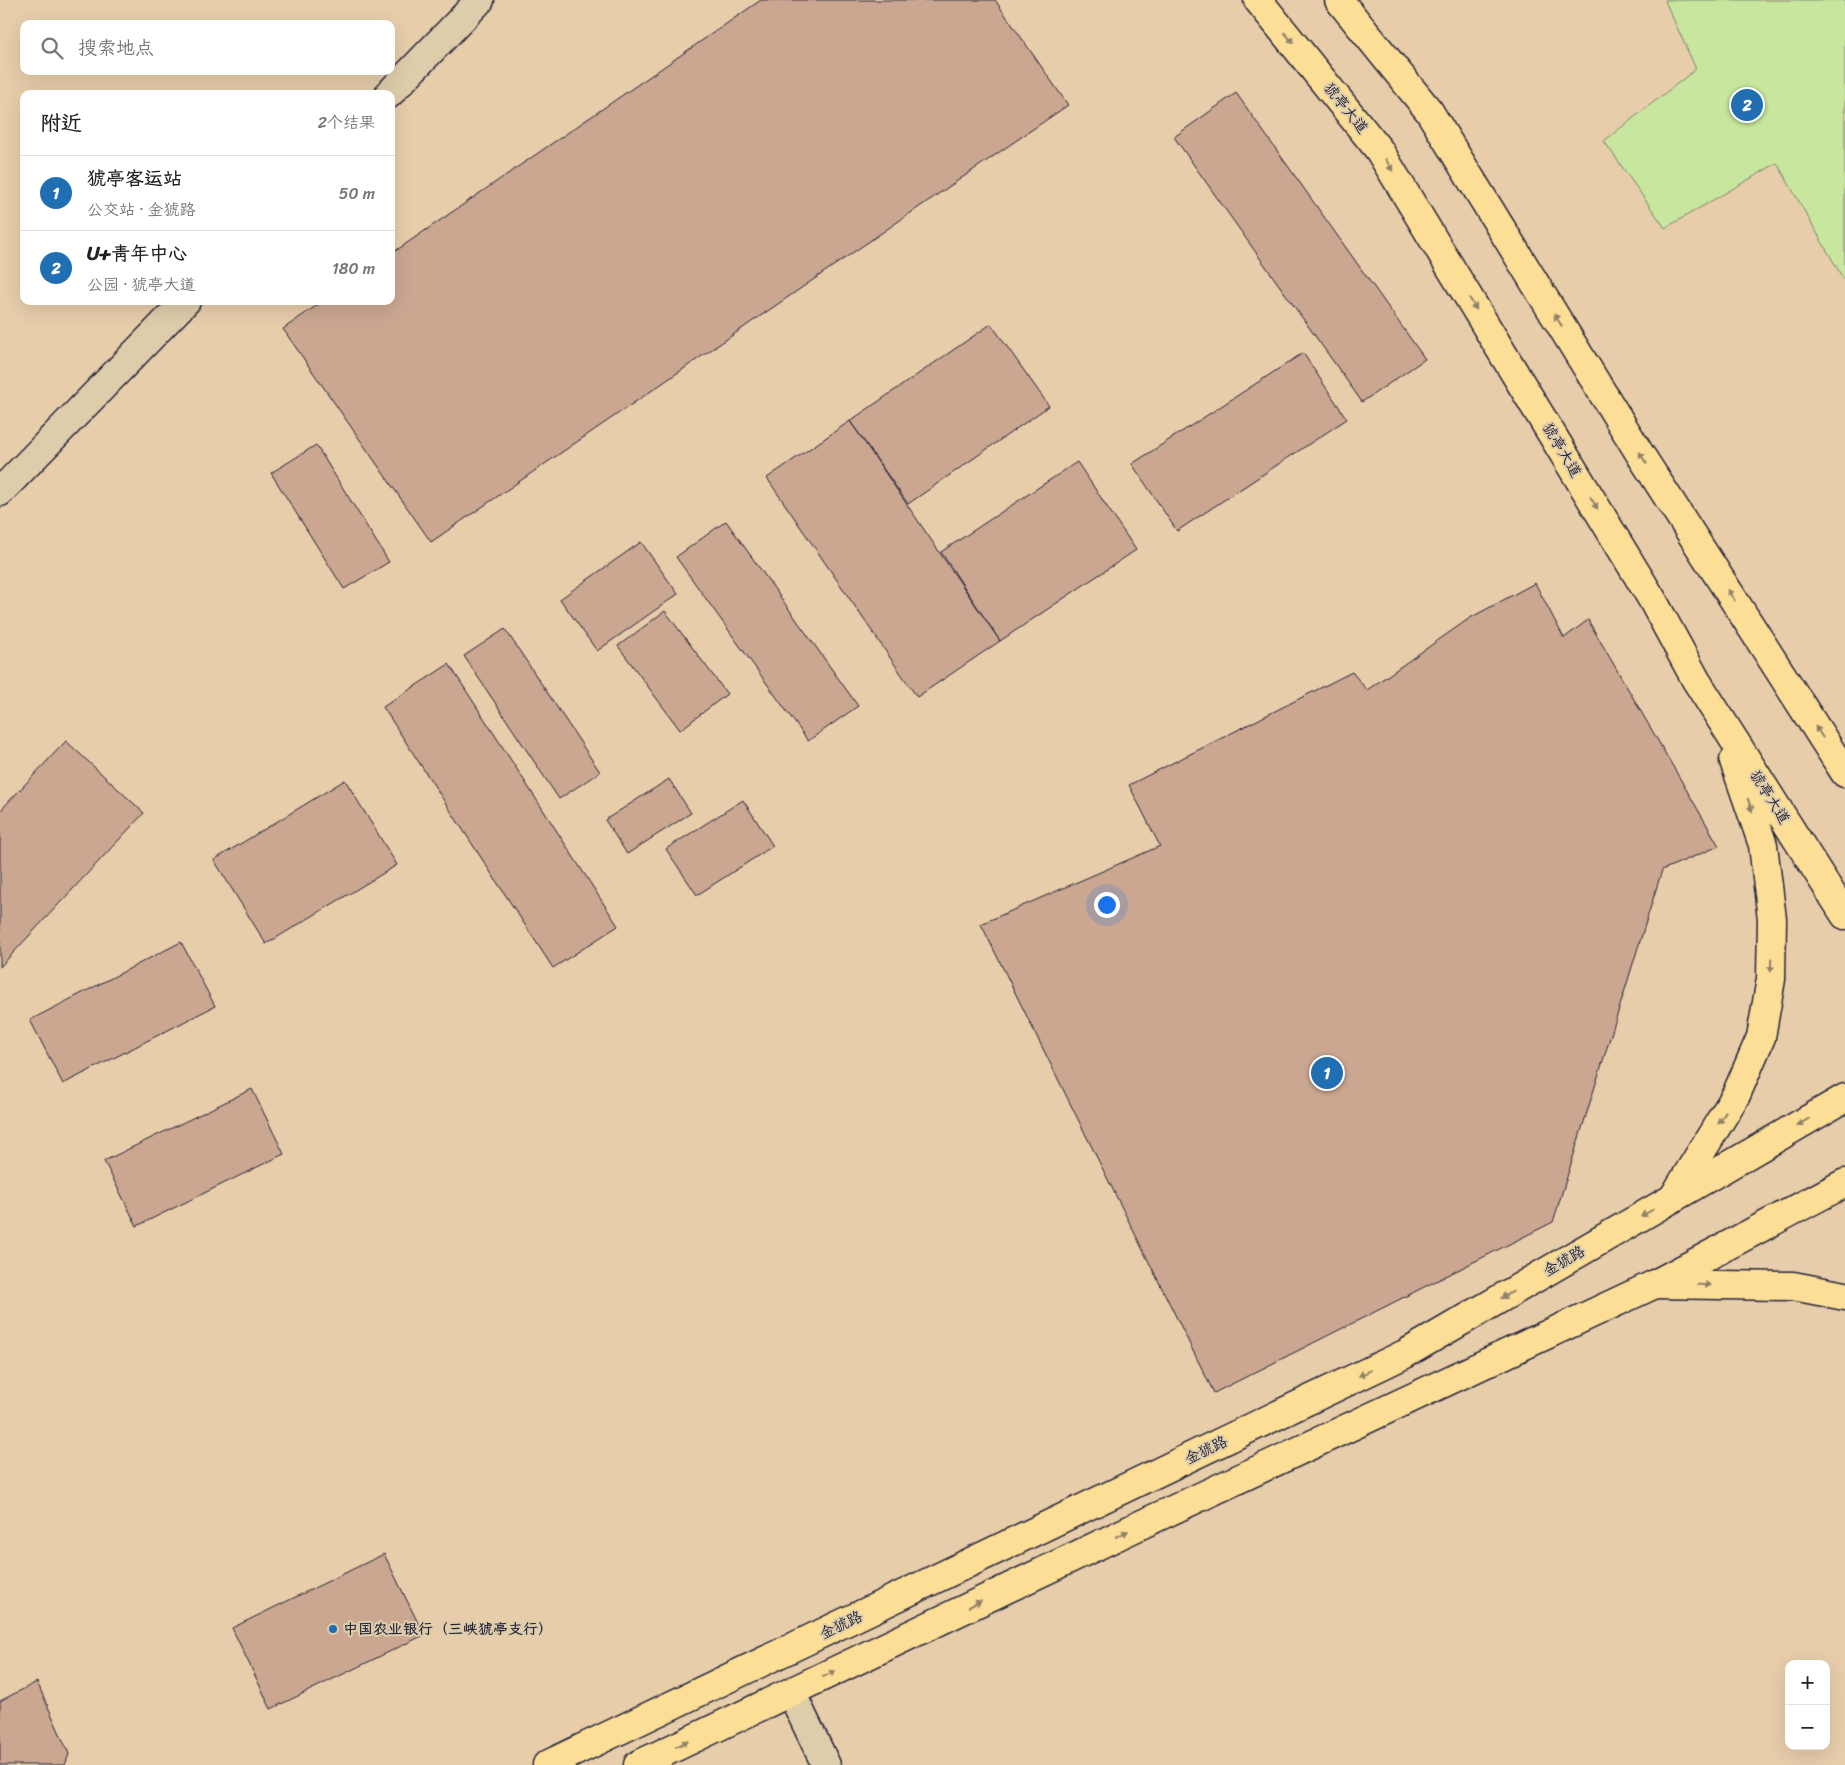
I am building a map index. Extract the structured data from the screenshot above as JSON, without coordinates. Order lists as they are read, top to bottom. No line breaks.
{"streets":{"main road":["猇亭大道","金猇路"]},"places":["中国农业银行（三峡猇亭支行）"],"page":{"search":"搜索地点","pins":["2","1"],"heading":["附近","2个结果"],"list":[{"mark":"1","name":"猇亭客运站","note":"公交站 · 金猇路","value":"50 m"},{"mark":"2","name":"U+青年中心","note":"公园 · 猇亭大道","value":"180 m"}],"map_buttons":["+","−"]}}
